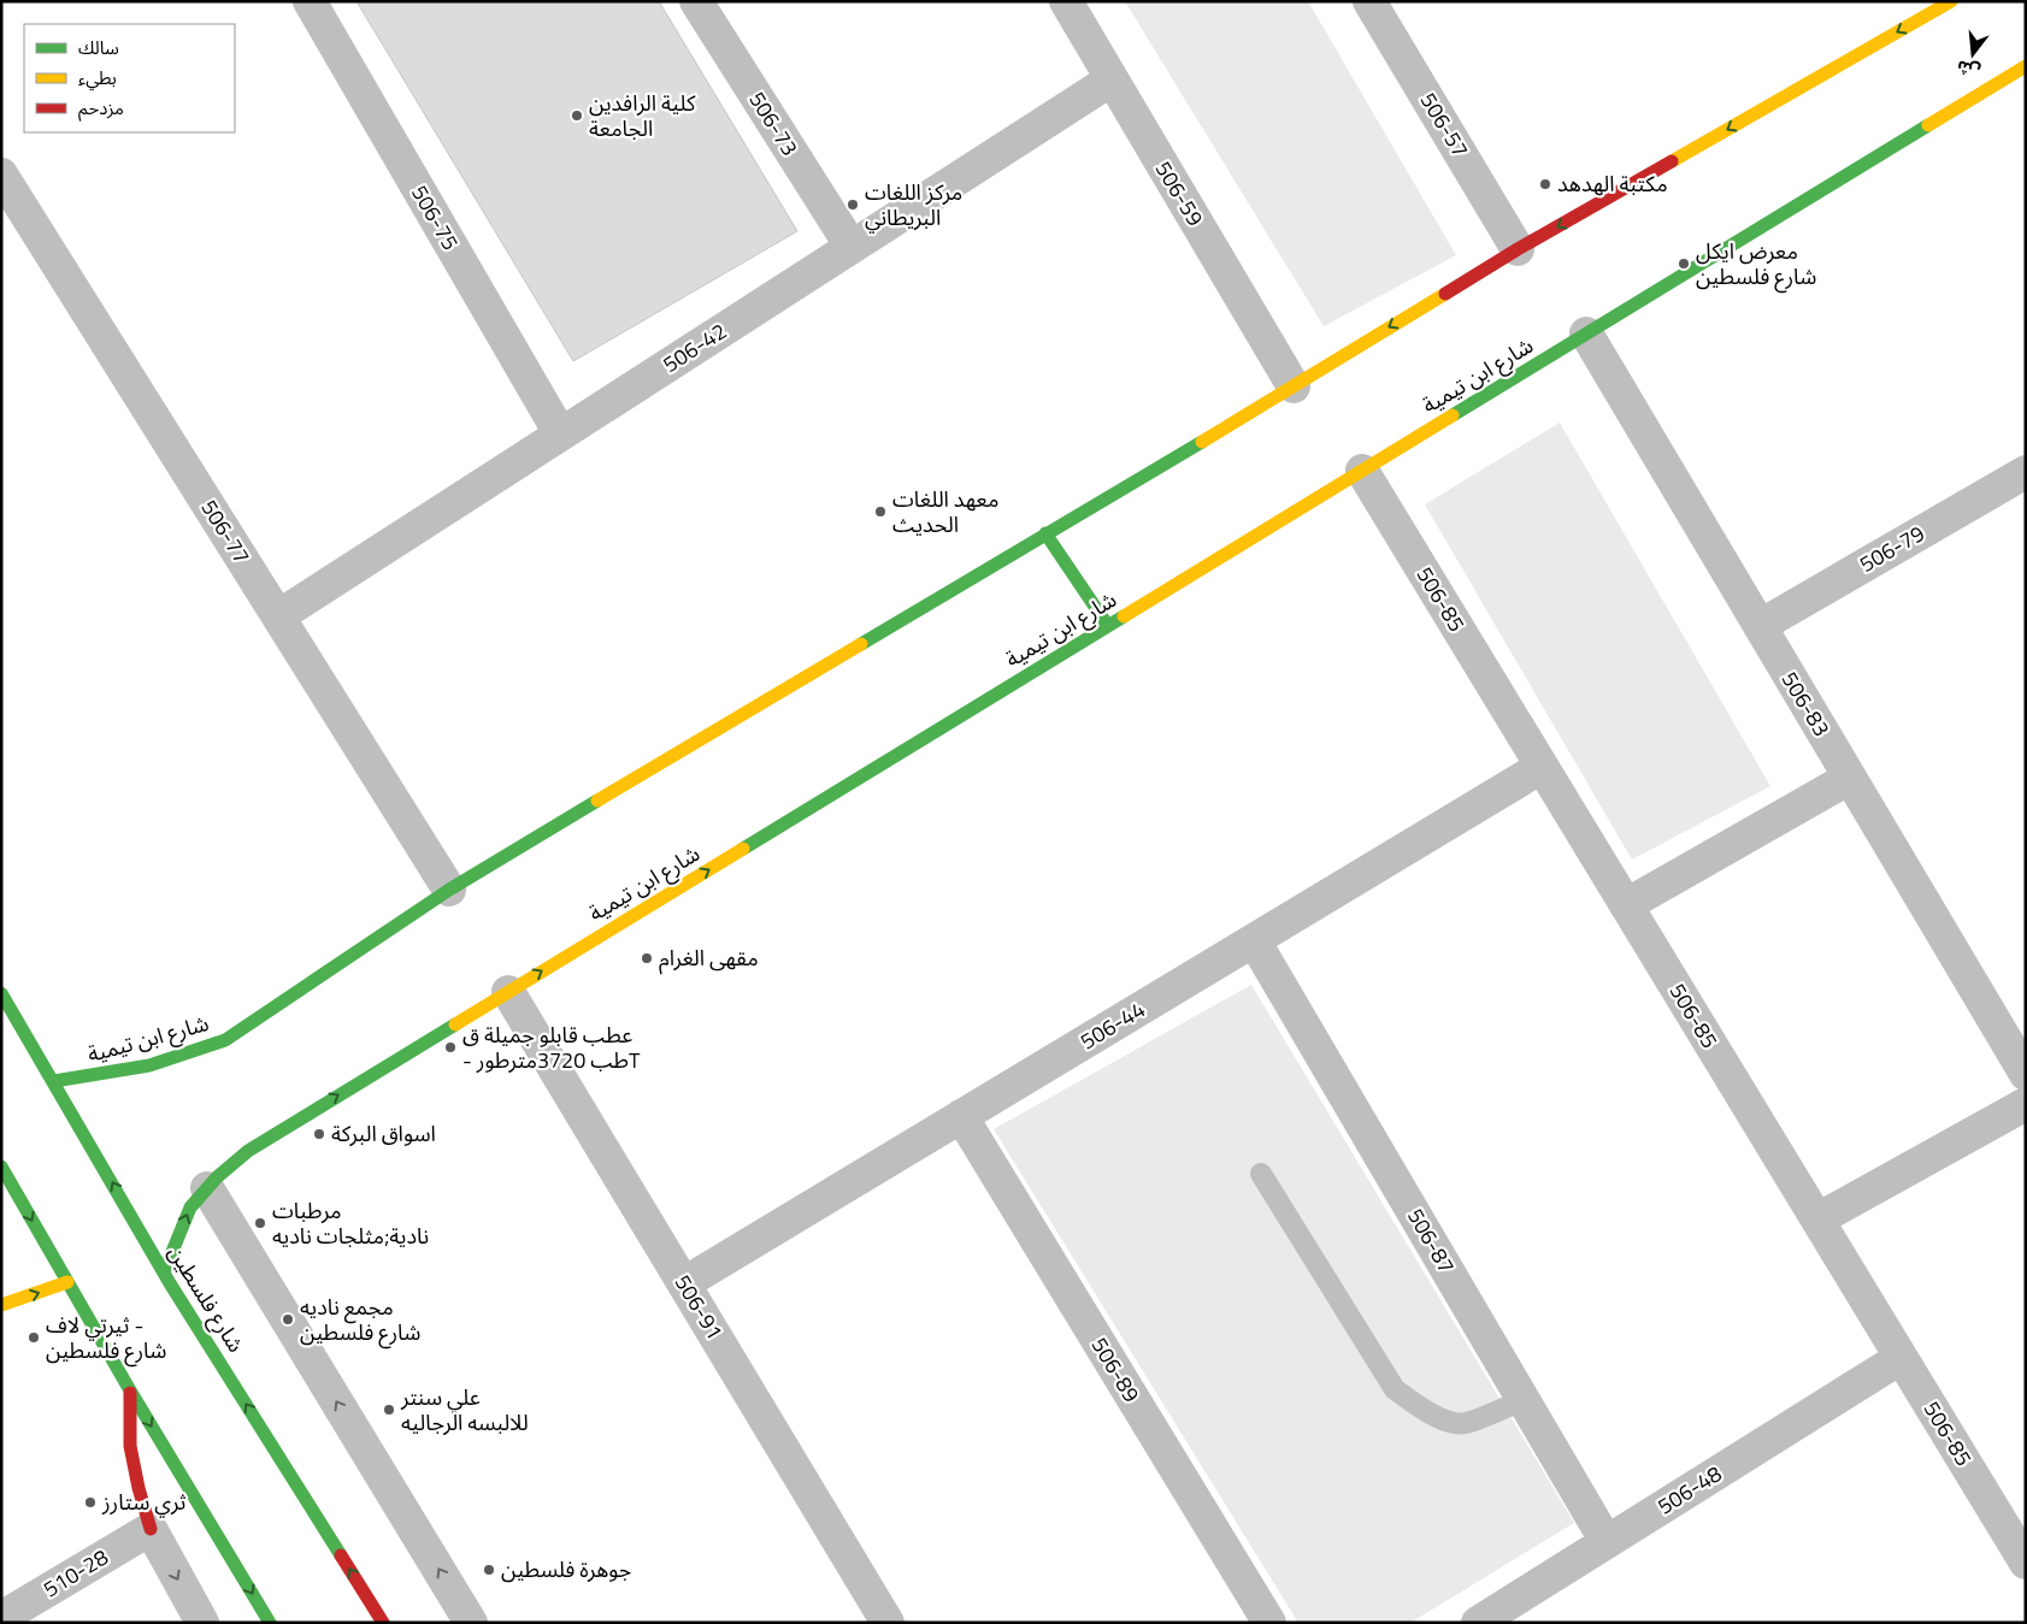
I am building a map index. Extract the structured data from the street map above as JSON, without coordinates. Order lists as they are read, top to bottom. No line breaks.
{"streets":{"street":["506-73","506-57","506-59","506-75","506-42","شارع ابن تيمية","506-77","506-79","506-85","506-83","506-44","506-87","شارع فلسطين","506-91","506-89","506-48","510-28"]},"crossings":[["506-73","506-42"],["506-57","شارع ابن تيمية"],["506-59","506-42"],["506-59","شارع ابن تيمية"],["506-75","506-42"],["506-42","506-77"],["شارع ابن تيمية","506-77"],["شارع ابن تيمية","506-85"],["شارع ابن تيمية","506-83"],["شارع ابن تيمية","شارع فلسطين"],["شارع ابن تيمية","506-91"],["506-79","506-83"],["506-85","506-44"],["506-85","506-48"],["506-44","506-87"],["506-44","506-91"],["506-44","506-89"],["506-87","506-48"]],"places":["كلية الرافدين الجامعة","مكتبة الهدهد","مركز اللغات البريطاني","معرض ايكل شارع فلسطين","معهد اللغات الحديث","مقهى الغرام","عطب قابلو جميلة ق - طب 3720مترطورT","اسواق البركة","مرطبات نادية;مثلجات ناديه","مجمع ناديه شارع فلسطين","ثيرتي لاف - شارع فلسطين","علي سنتر للالبسه الرجاليه","ثري ستارز","جوهرة فلسطين"],"legend":["سالك","بطيء","مزدحم"],"north":"bottom"}
